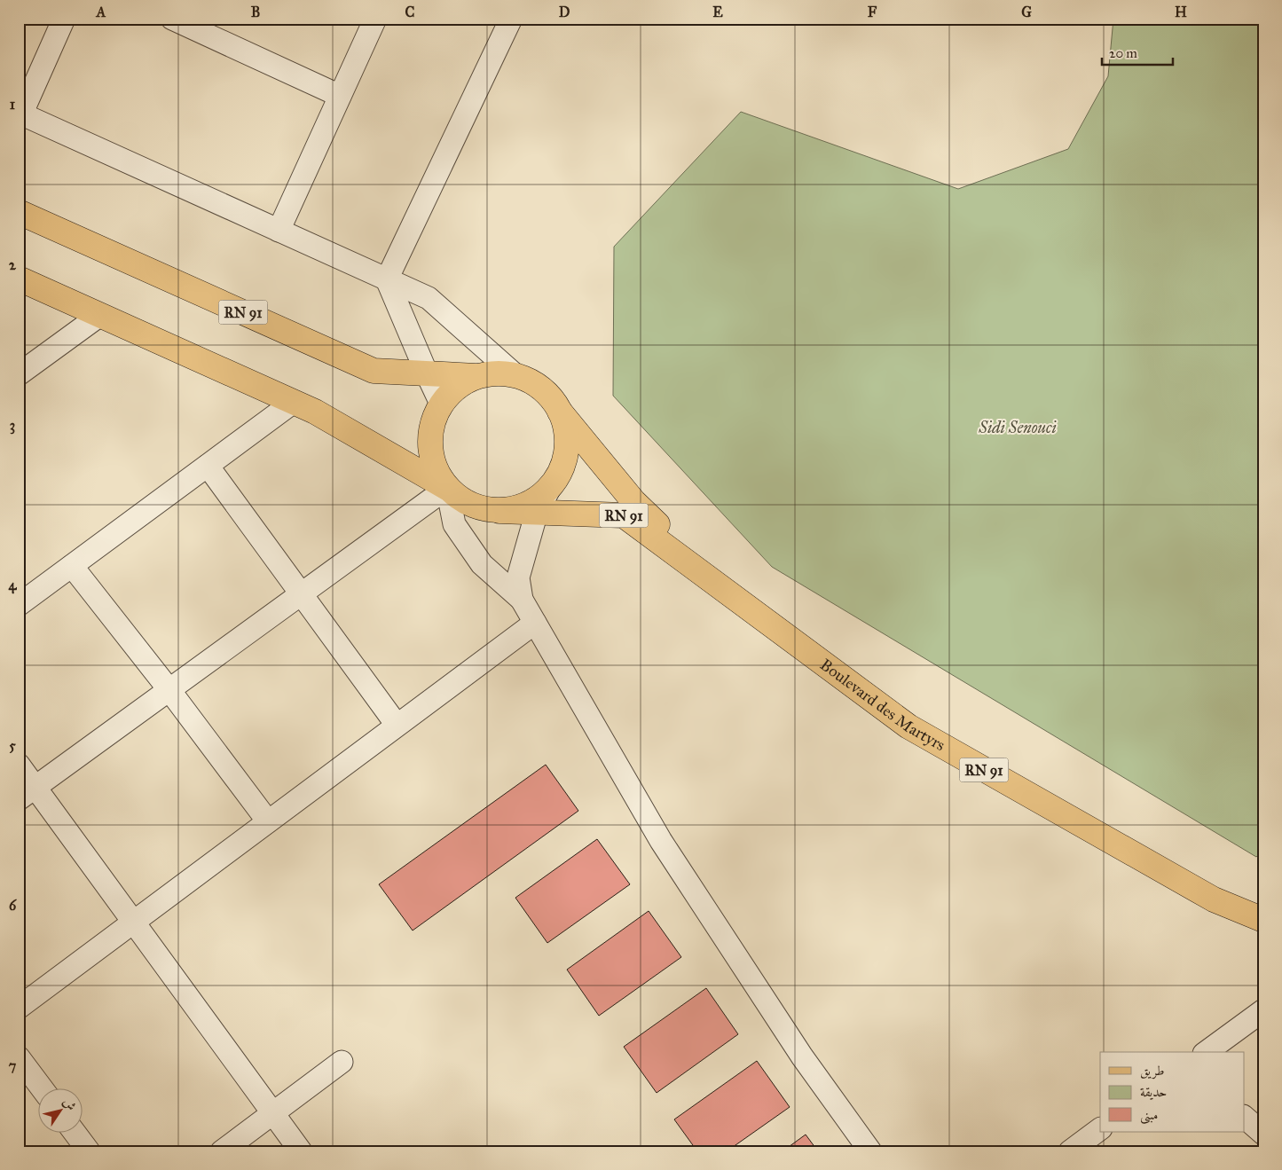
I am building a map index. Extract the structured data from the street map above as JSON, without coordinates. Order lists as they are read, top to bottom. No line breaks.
{"streets":{"main road":["RN 91","Boulevard des Martyrs"]},"crossings":[["RN 91","Boulevard des Martyrs"]],"parks":["Sidi Senouci"],"legend":["طريق","حديقة","مبنى"],"scale_bar":"20 m","north":"top right","grid":{"columns":["A","B","C","D","E","F","G","H"],"rows":["1","2","3","4","5","6","7"]}}
